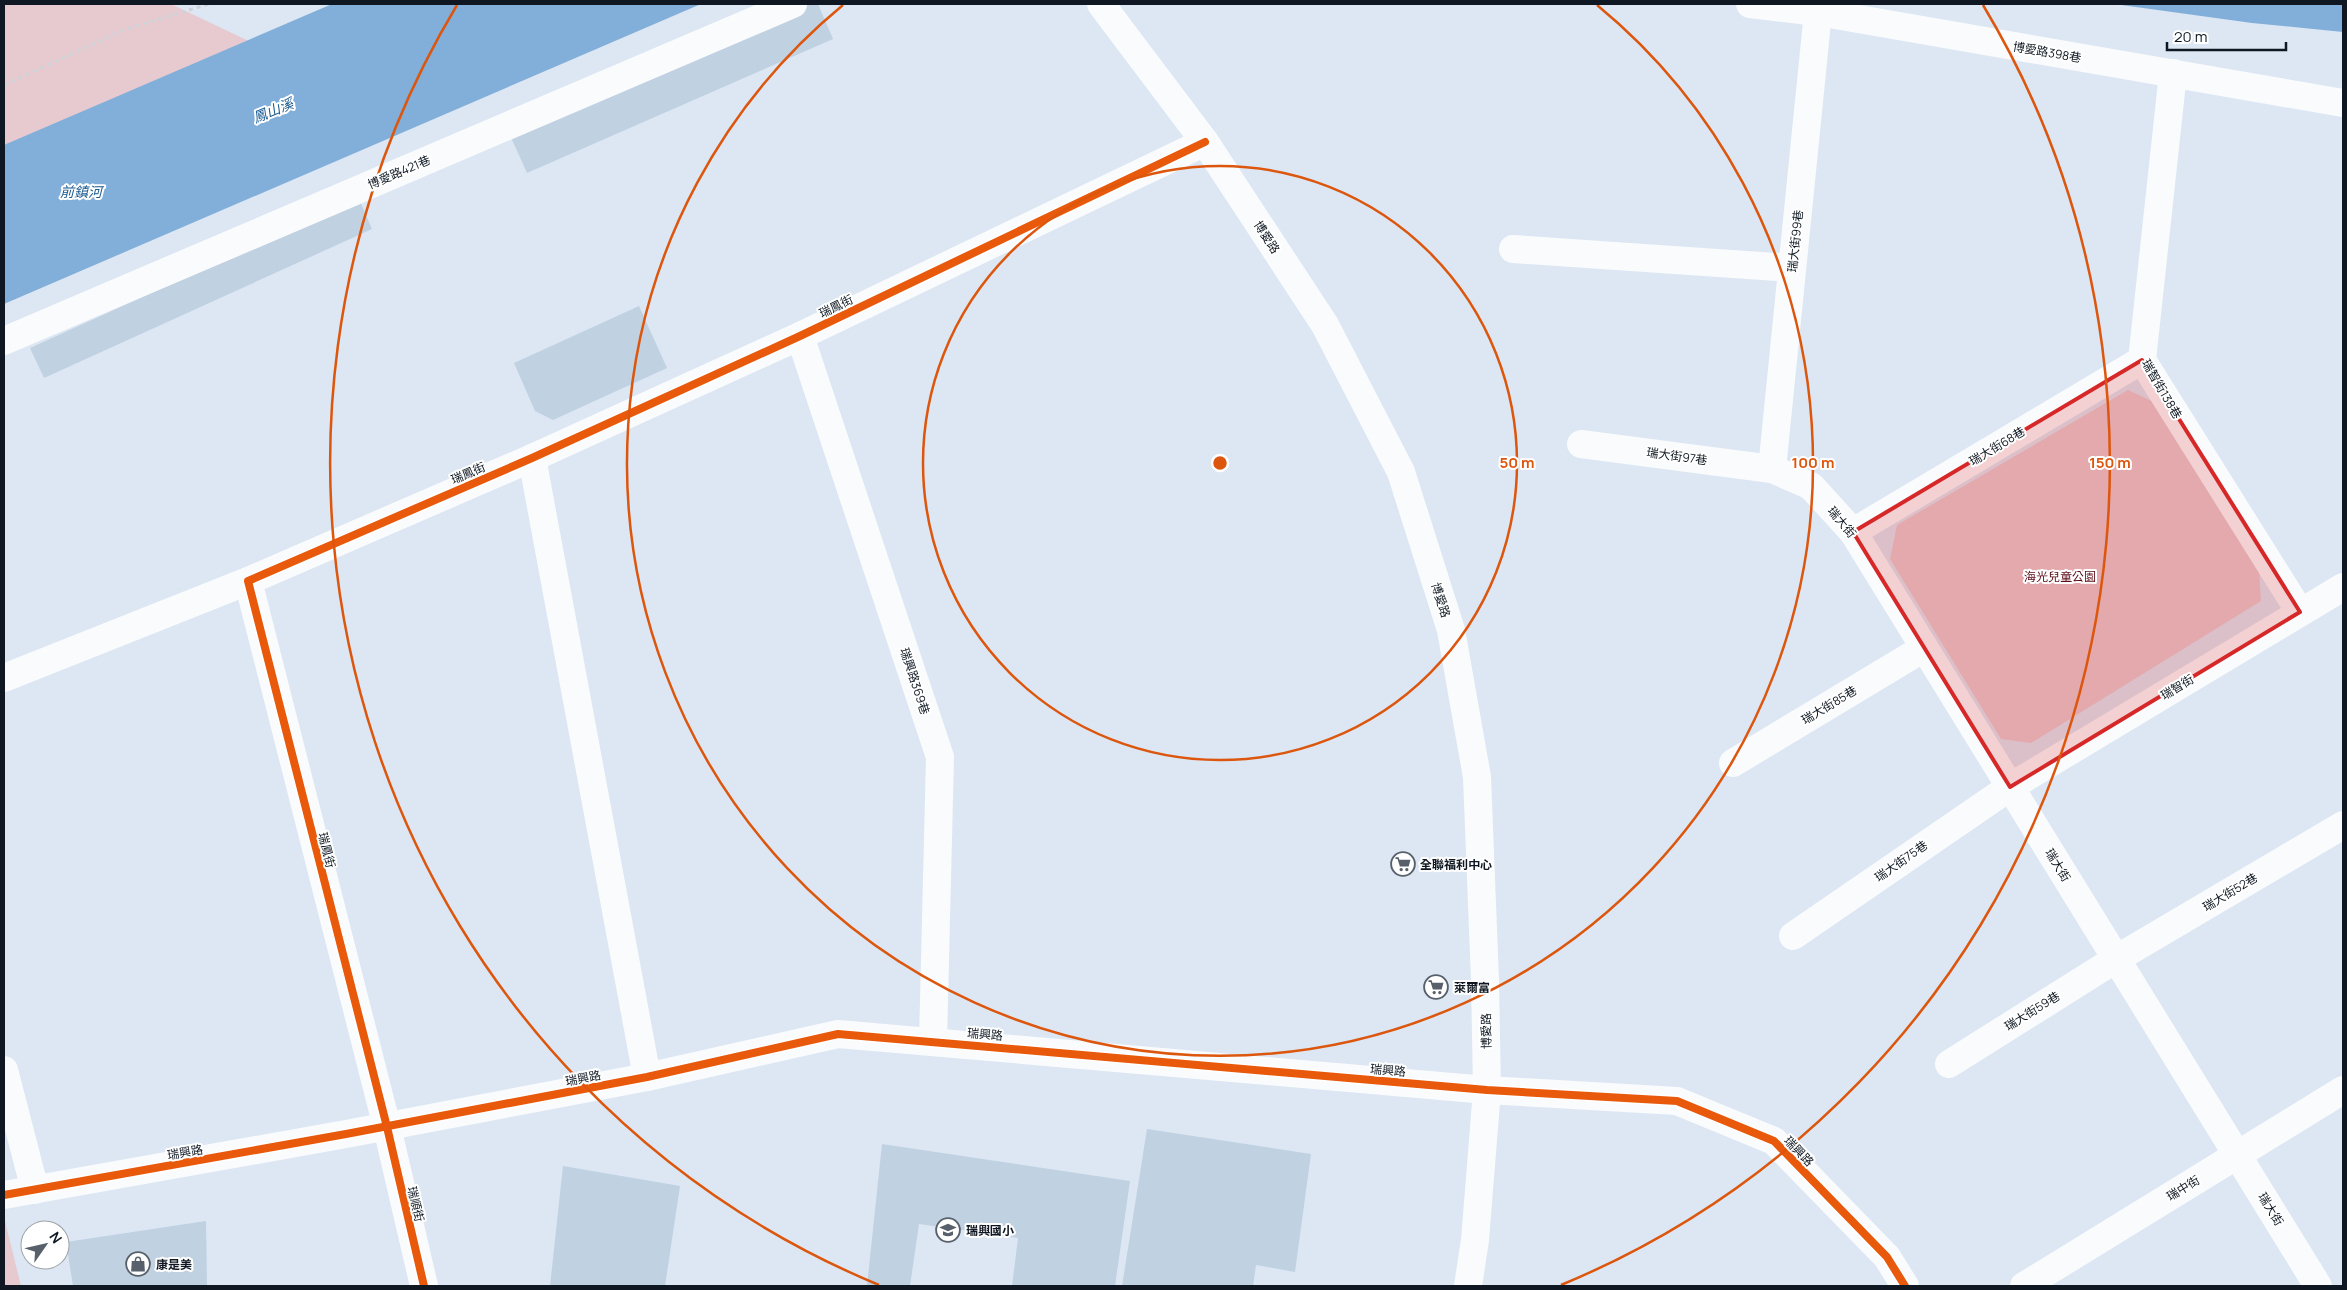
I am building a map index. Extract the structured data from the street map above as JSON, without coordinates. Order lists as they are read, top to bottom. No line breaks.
{"streets":{"street":["博愛路398巷","博愛路421巷","博愛路","瑞大街99巷","瑞鳳街","瑞智街138巷","瑞大街68巷","瑞大街97巷","瑞大街","瑞興路369巷","瑞智街","瑞大街85巷","瑞大街75巷","瑞大街52巷","瑞大街59巷","瑞興路","瑞中街","瑞順街"]},"crossings":[["博愛路398巷","瑞大街99巷"],["博愛路398巷","瑞智街138巷"],["博愛路","瑞鳳街"],["博愛路","瑞興路"],["瑞大街99巷","瑞大街97巷"],["瑞大街99巷","瑞大街"],["瑞鳳街","瑞興路369巷"],["瑞鳳街","瑞興路"],["瑞鳳街","瑞順街"],["瑞智街138巷","瑞大街68巷"],["瑞智街138巷","瑞智街"],["瑞大街68巷","瑞大街"],["瑞大街97巷","瑞大街"],["瑞大街","瑞智街"],["瑞大街","瑞大街85巷"],["瑞大街","瑞大街75巷"],["瑞大街","瑞大街52巷"],["瑞大街","瑞大街59巷"],["瑞大街","瑞中街"],["瑞興路369巷","瑞興路"],["瑞智街","瑞大街75巷"],["瑞大街52巷","瑞大街59巷"],["瑞興路","瑞順街"]],"water":["鳳山溪","前鎮河"],"parks":["海光兒童公園"],"places":{"supermarket":["全聯福利中心","萊爾富"],"school or university":["瑞興國小"],"shop":["康是美"]},"scale_bar":"20 m","north":"top right","rings":["50 m","100 m","150 m"]}
